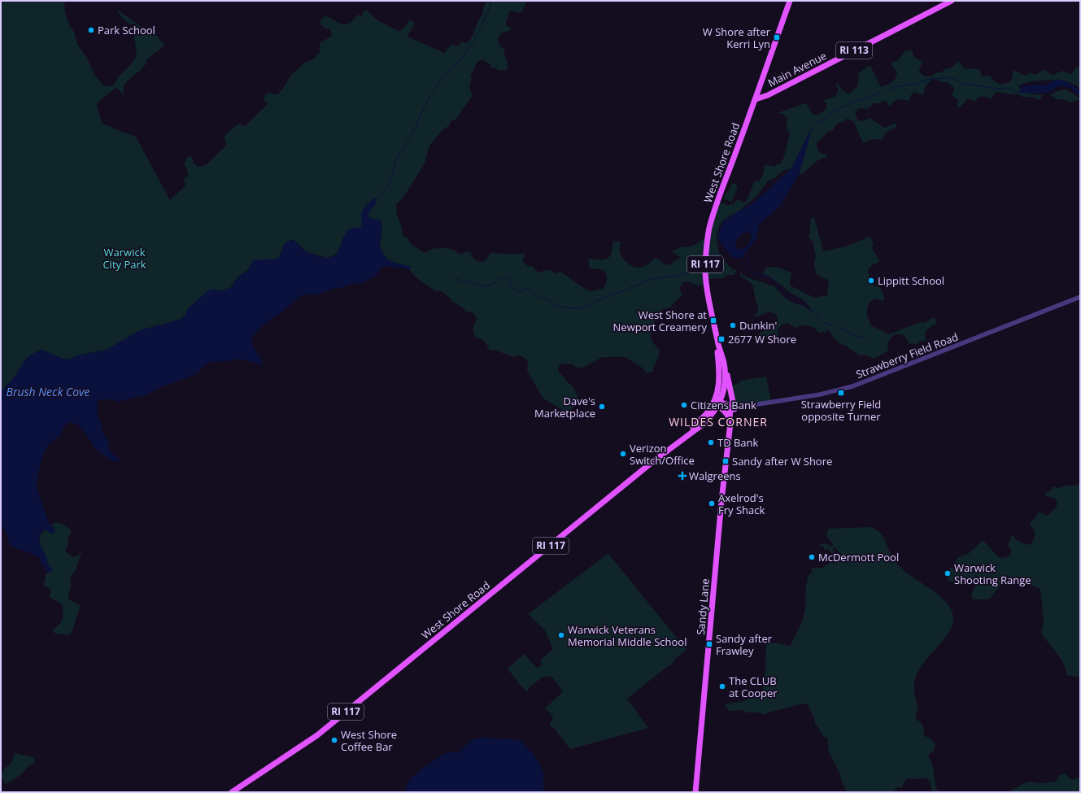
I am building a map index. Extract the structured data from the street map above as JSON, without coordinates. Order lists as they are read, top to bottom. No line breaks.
{"streets":{"main road":["RI 113","Main Avenue","West Shore Road","RI 117","Sandy Lane"],"street":["Strawberry Field Road"]},"crossings":[["Main Avenue","West Shore Road"],["West Shore Road","Sandy Lane"],["Strawberry Field Road","Sandy Lane"]],"districts":["WILDES CORNER"],"water":["Brush Neck Cove"],"parks":["Warwick City Park"],"places":{"other":["Park School","Lippitt School","Dunkin'","Citizens Bank","Dave's Marketplace","TD Bank","Verizon Switch/Office","Axelrod's Fry Shack","McDermott Pool","Warwick Shooting Range","Warwick Veterans Memorial Middle School","The CLUB at Cooper","West Shore Coffee Bar"],"transit":["W Shore after Kerri Lyn","West Shore at Newport Creamery","2677 W Shore","Strawberry Field opposite Turner","Sandy after W Shore","Sandy after Frawley"],"health":["Walgreens"]}}
